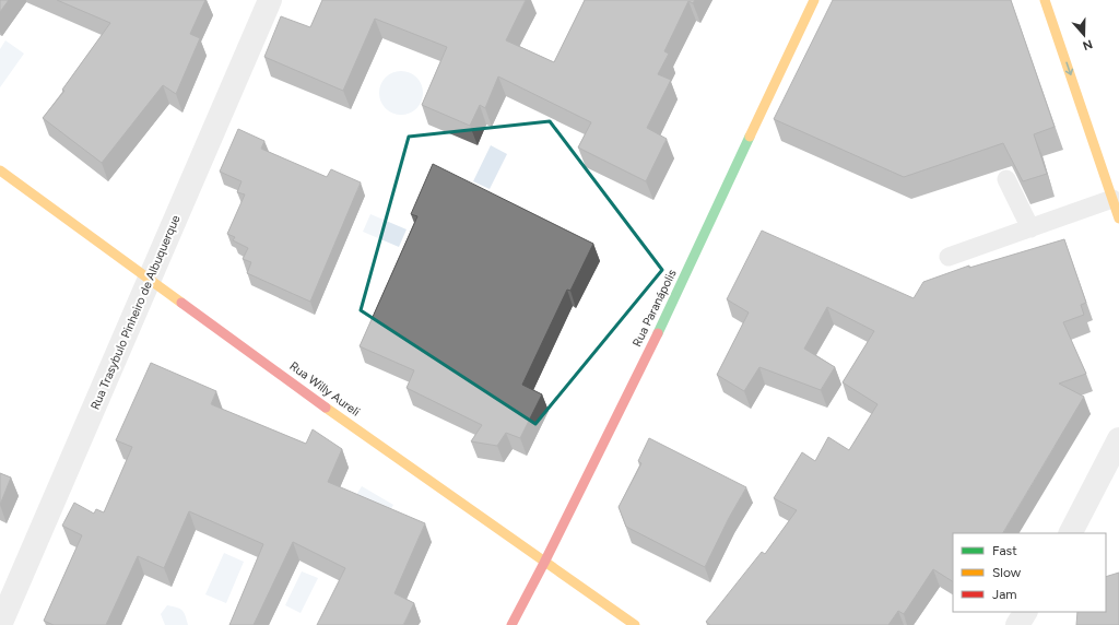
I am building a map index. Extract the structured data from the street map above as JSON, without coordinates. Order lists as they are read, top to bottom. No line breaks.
{"streets":{"street":["Rua Paranápolis","Rua Trasybulo Pinheiro de Albuquerque","Rua Willy Aureli"]},"crossings":[["Rua Paranápolis","Rua Willy Aureli"],["Rua Trasybulo Pinheiro de Albuquerque","Rua Willy Aureli"]],"legend":["Fast","Slow","Jam"],"north":"bottom"}
